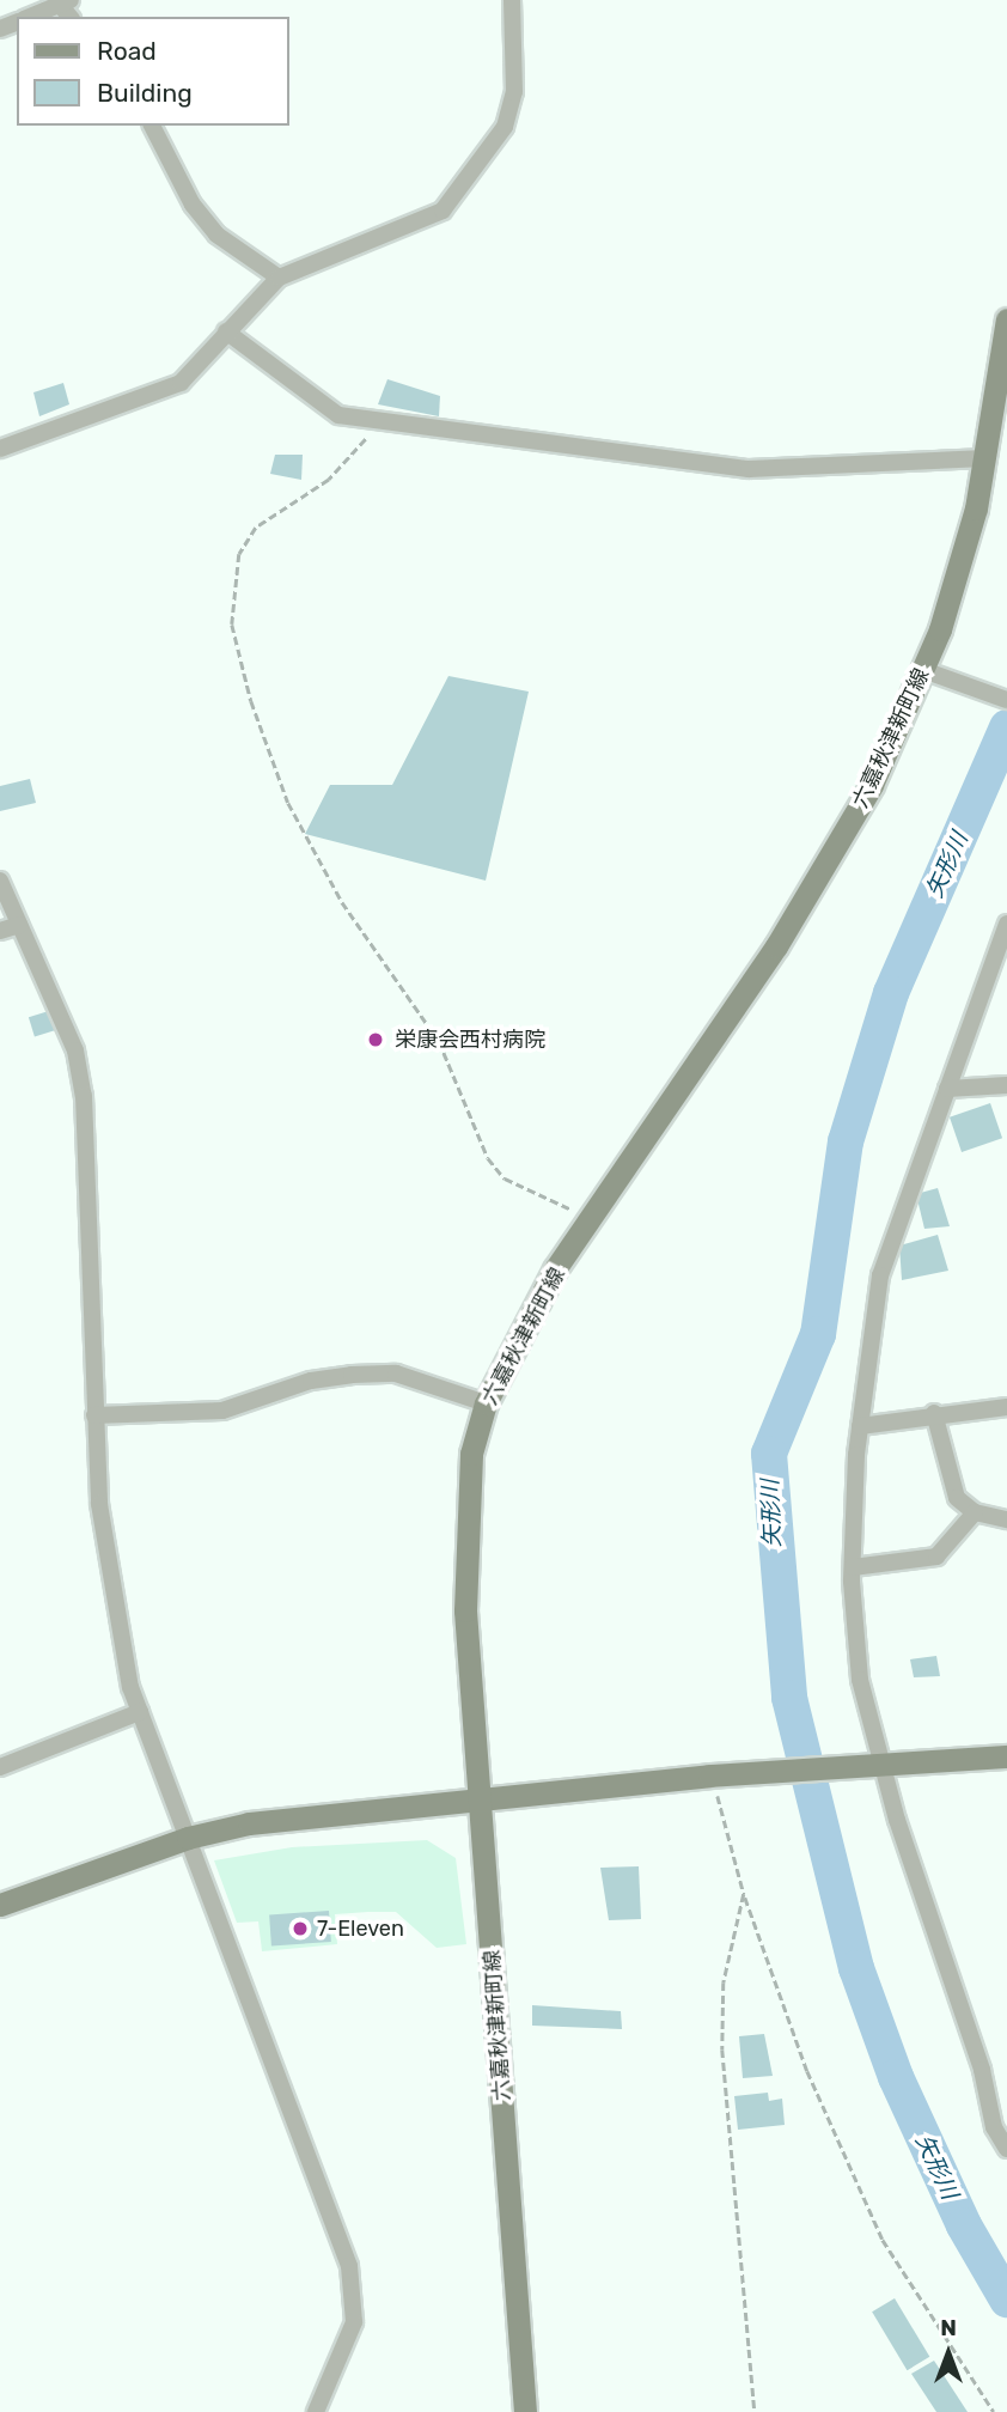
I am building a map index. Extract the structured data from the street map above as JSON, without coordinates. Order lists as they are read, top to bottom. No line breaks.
{"streets":{"main road":["六嘉秋津新町線"]},"water":["矢形川"],"places":["栄康会西村病院","7-Eleven"],"legend":["Road","Building"],"north":"top"}
